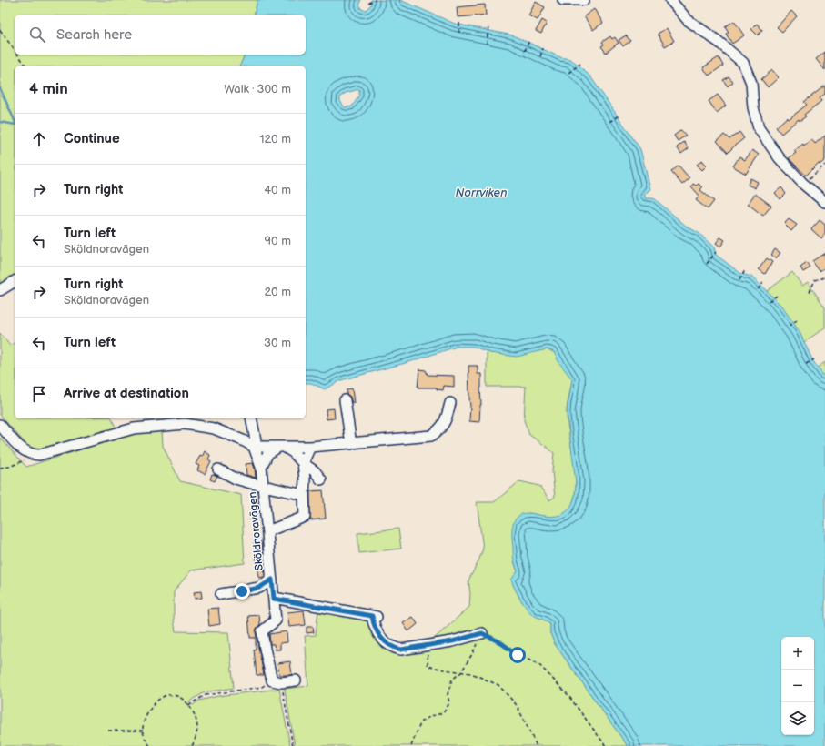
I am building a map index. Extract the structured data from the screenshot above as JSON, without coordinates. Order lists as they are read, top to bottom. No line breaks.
{"streets":{"street":["Sköldnoravägen"]},"water":["Norrviken"],"page":{"search":"Search here","heading":["4 min","Walk · 300 m"],"list":[["Continue","120 m"],["Turn right","40 m"],["Turn left","Sköldnoravägen","90 m"],["Turn right","Sköldnoravägen","20 m"],["Turn left","30 m"],"Arrive at destination"],"map_buttons":["+","−"]}}
